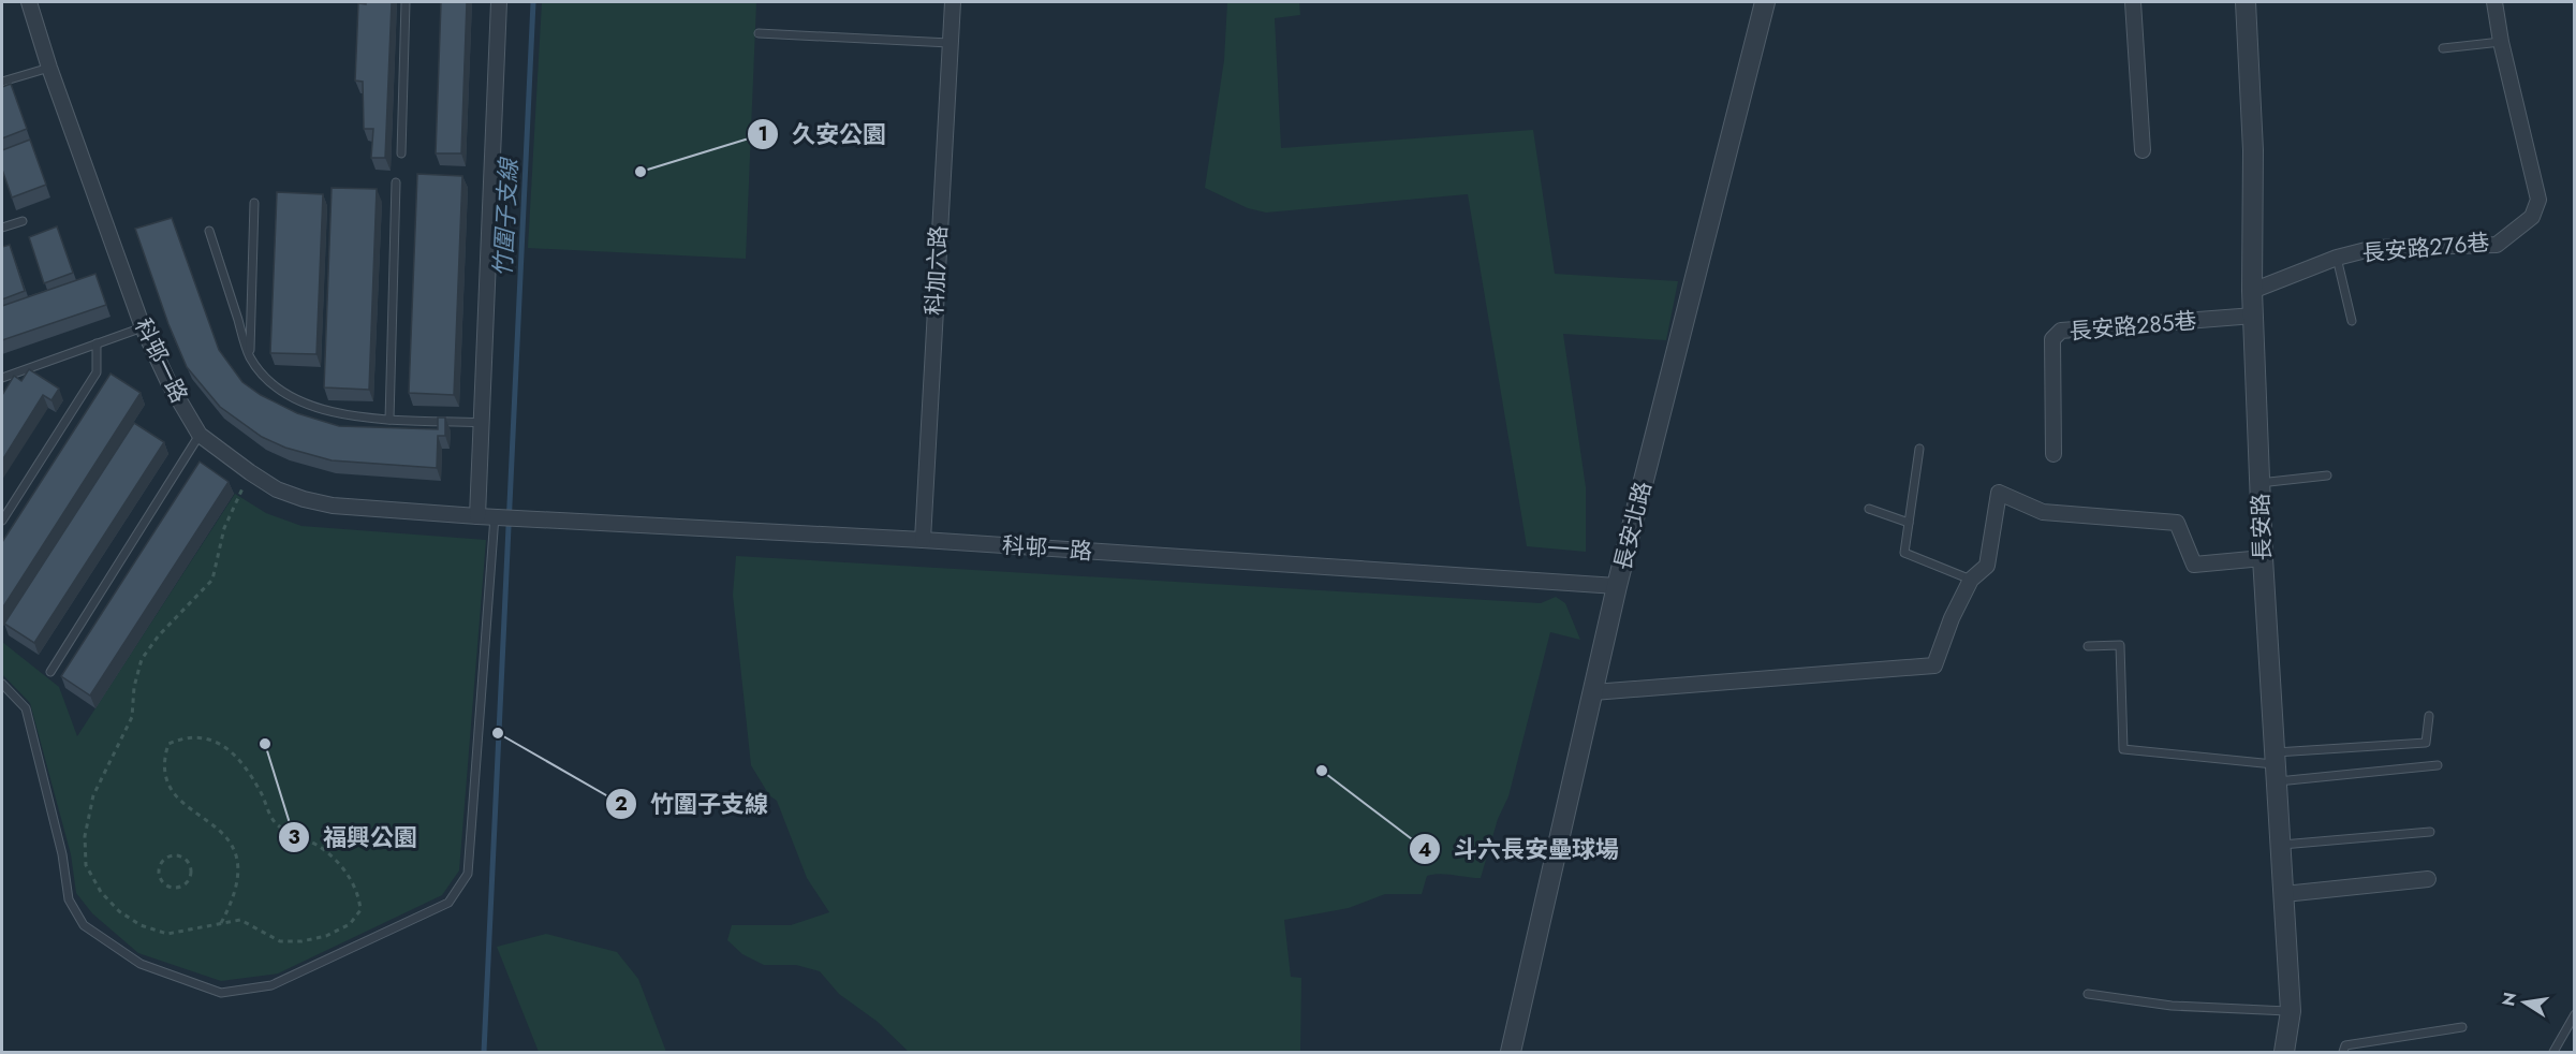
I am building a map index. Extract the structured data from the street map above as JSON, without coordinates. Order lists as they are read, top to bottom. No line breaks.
{"streets":{"street":["長安路276巷","科加六路","長安路285巷","科邨一路","長安北路","長安路"]},"crossings":[["長安路276巷","長安路"],["科加六路","科邨一路"],["長安路285巷","長安路"],["科邨一路","長安北路"]],"water":["竹圍子支線"],"places":["久安公園","竹圍子支線","福興公園","斗六長安壘球場"],"north":"left"}
